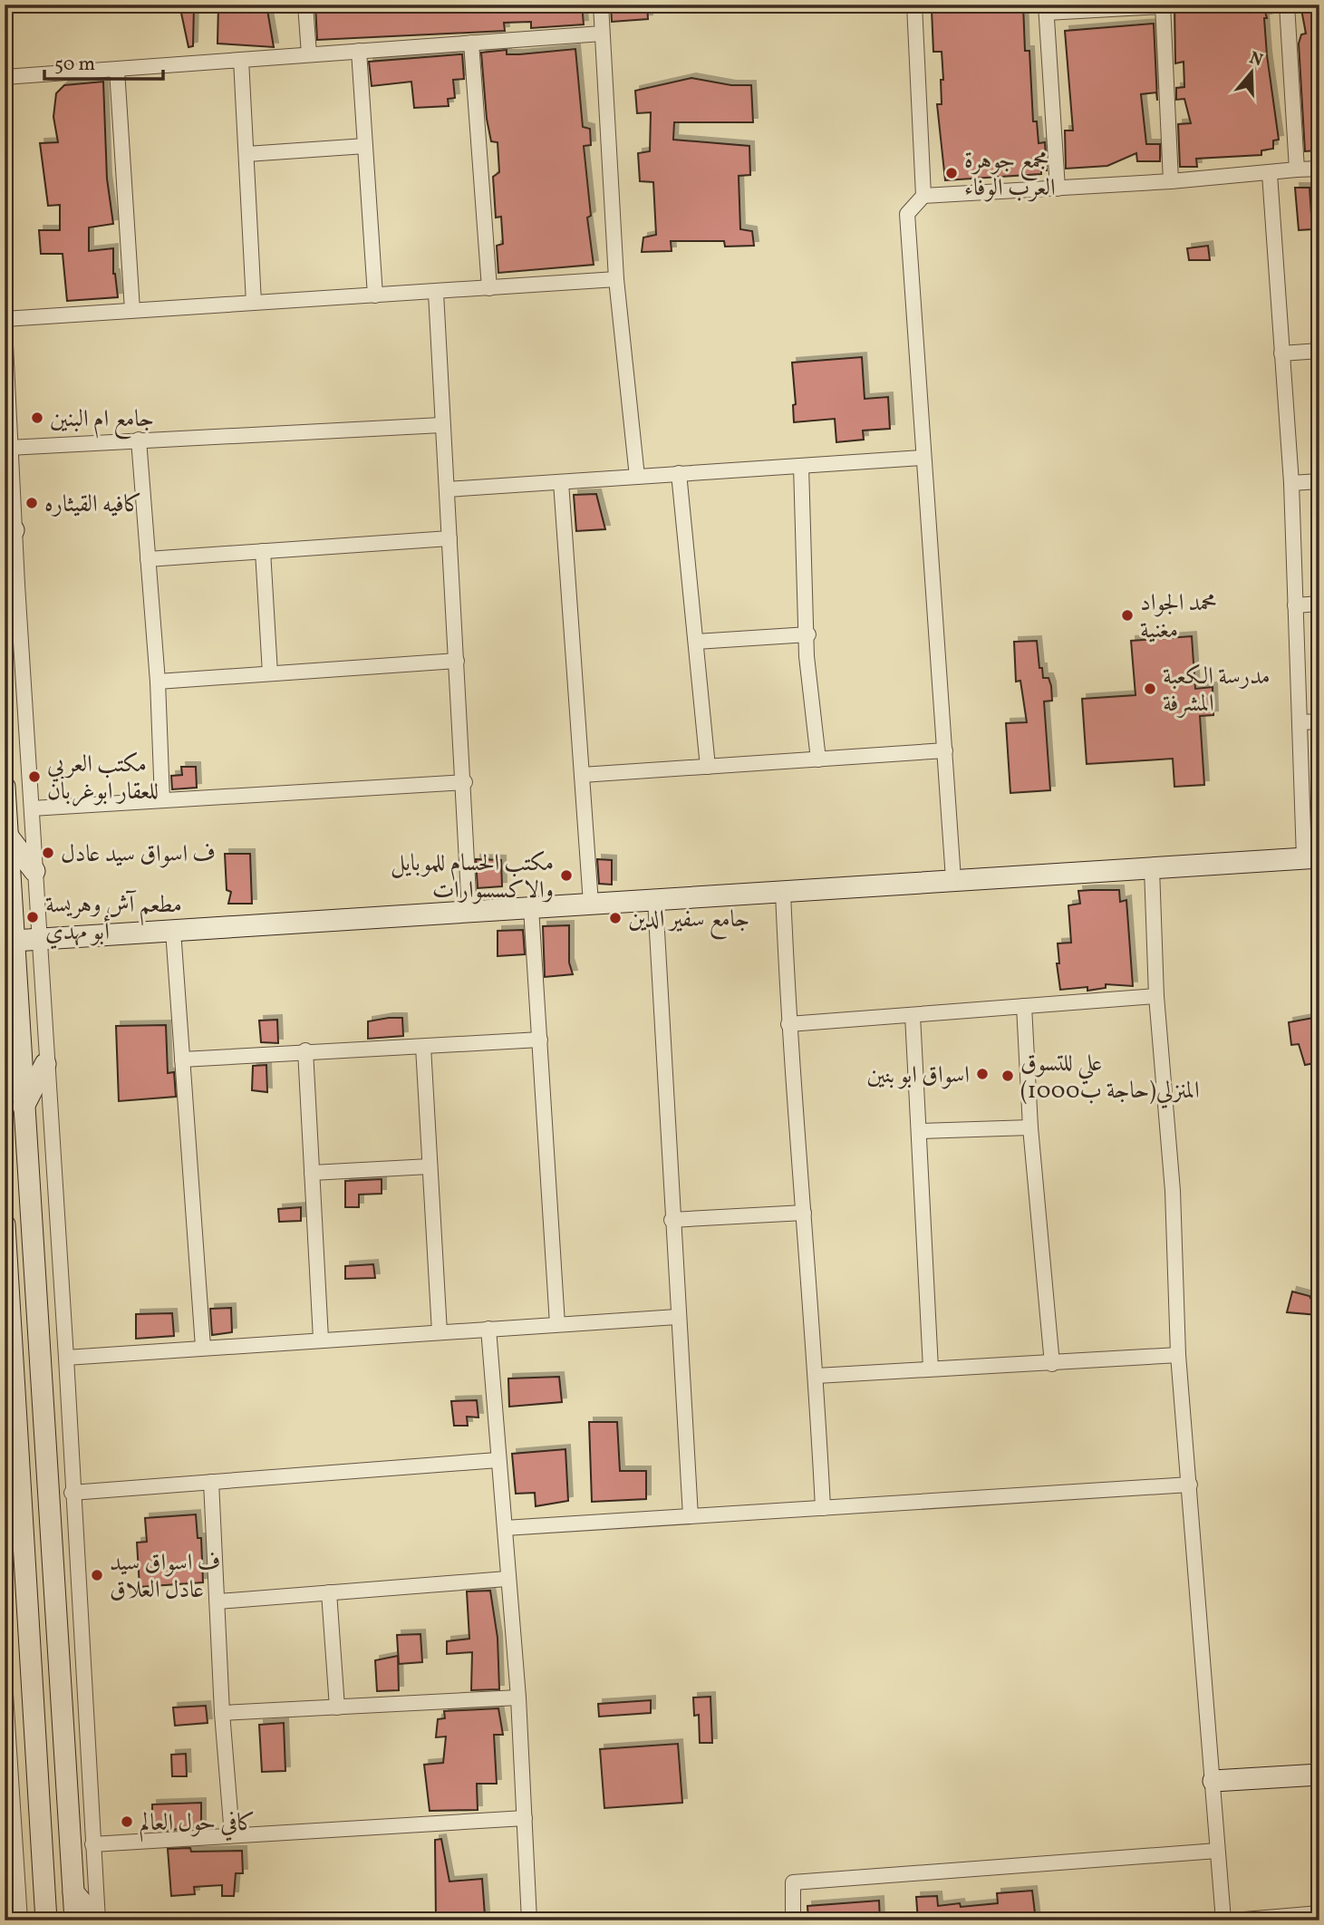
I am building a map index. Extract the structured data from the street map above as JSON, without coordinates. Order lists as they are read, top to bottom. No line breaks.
{"places":["مجمع جوهرة العرب الوفاء","جامع ام البنين","كافيه القيثاره","محمد الجواد مغنية","مدرسة الكعبة المشرفة","مكتب العربي للعقار ابوغربان","ف اسواق سيد عادل","مكتب الحسام للموبايل والاكسسوارات","مطعم آش وهريسة أبو مهدي","جامع سفير الدين","اسواق ابو بنين","علي للتسوق المنزلي(حاجة ب1000)","ف اسواق سيد عادل العلاق","كافي حول العالم"],"scale_bar":"50 m","north":"top"}
